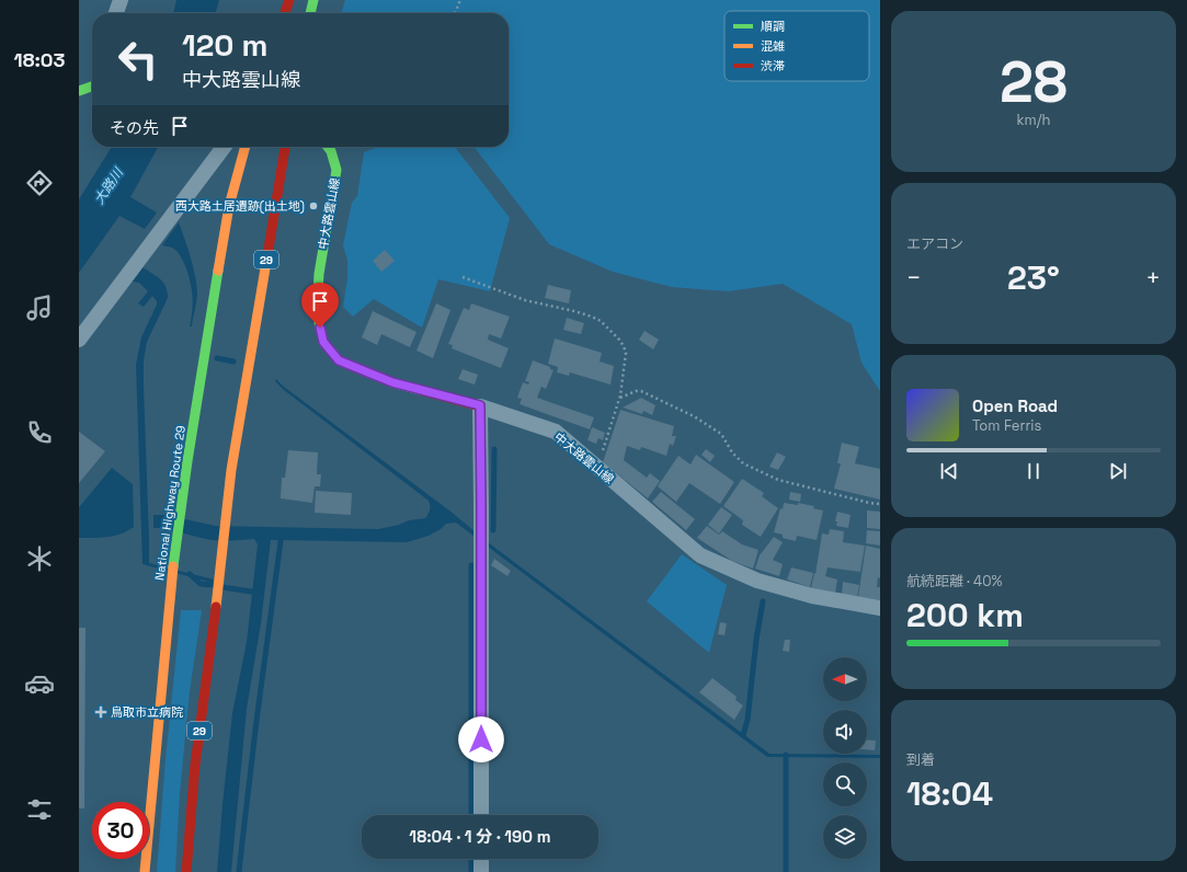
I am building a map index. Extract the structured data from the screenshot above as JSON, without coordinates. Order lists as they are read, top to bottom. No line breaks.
{"streets":{"main road":["中大路雲山線","29","National Highway Route 29"]},"water":["大路川"],"places":{"other":["西大路土居遺跡(出土地)"],"health":["鳥取市立病院"]},"legend":["順調","混雑","渋滞"],"north":"left","page":{"tabs":"18:03","tile":[["28","km/h"],"エアコン",["航続距離 · 40%","200 km"],["到着","18:04"]],"turn":["120 m","中大路雲山線"],"then":"その先","heat":["−","23°","+"],"song":["Open Road","Tom Ferris"],"limit":"30","trip":"18:04 · 1 分 · 190 m"}}
